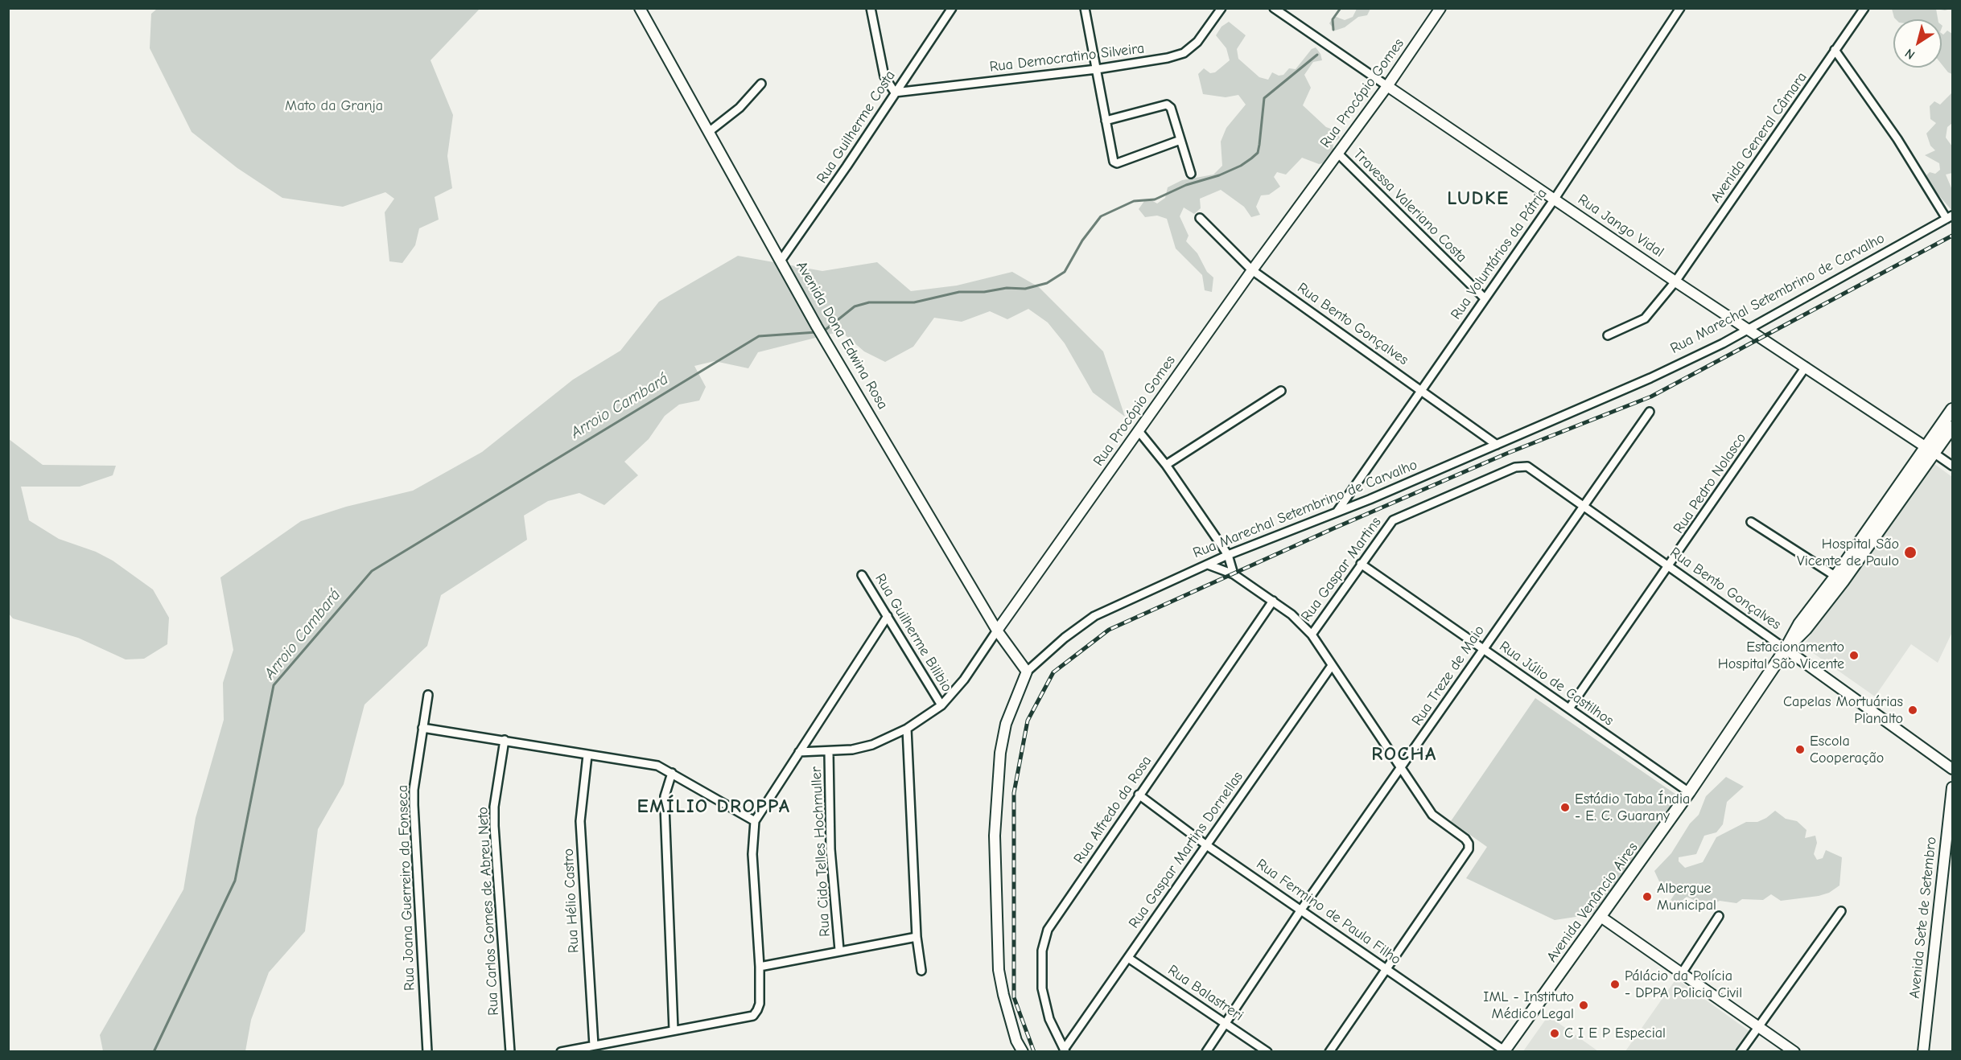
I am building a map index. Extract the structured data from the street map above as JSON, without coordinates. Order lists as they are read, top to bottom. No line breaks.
{"streets":{"main road":["Avenida Venâncio Aires"],"street":["Rua Democratino Silveira","Rua Procópio Gomes","Rua Guilherme Costa","Avenida General Câmara","Travessa Valeriano Costa","Rua Jango Vidal","Rua Voluntários da Pátria","Rua Marechal Setembrino de Carvalho","Rua Bento Gonçalves","Avenida Dona Edwina Rosa","Rua Pedro Nolasco","Rua Gaspar Martins","Rua Guilherme Bilibio","Rua Treze de Maio","Rua Júlio de Castilhos","Rua Alfredo da Rosa","Rua Gaspar Martins Dornellas","Rua Cido Telles Hochmuller","Rua Joana Guerreiro da Fonseca","Rua Hélio Castro","Rua Carlos Gomes de Abreu Neto","Rua Fermino de Paula Filho","Avenida Sete de Setembro","Rua Balastreri"]},"crossings":[["Rua Democratino Silveira","Rua Guilherme Costa"],["Rua Procópio Gomes","Travessa Valeriano Costa"],["Rua Procópio Gomes","Rua Jango Vidal"],["Rua Procópio Gomes","Rua Bento Gonçalves"],["Rua Procópio Gomes","Avenida Dona Edwina Rosa"],["Rua Procópio Gomes","Rua Guilherme Bilibio"],["Rua Procópio Gomes","Rua Cido Telles Hochmuller"],["Rua Guilherme Costa","Avenida Dona Edwina Rosa"],["Avenida General Câmara","Rua Jango Vidal"],["Travessa Valeriano Costa","Rua Voluntários da Pátria"],["Rua Jango Vidal","Rua Voluntários da Pátria"],["Rua Jango Vidal","Rua Marechal Setembrino de Carvalho"],["Rua Jango Vidal","Rua Pedro Nolasco"],["Rua Jango Vidal","Avenida Venâncio Aires"],["Rua Voluntários da Pátria","Rua Marechal Setembrino de Carvalho"],["Rua Voluntários da Pátria","Rua Bento Gonçalves"],["Rua Marechal Setembrino de Carvalho","Rua Bento Gonçalves"],["Rua Marechal Setembrino de Carvalho","Avenida Dona Edwina Rosa"],["Rua Bento Gonçalves","Rua Pedro Nolasco"],["Rua Bento Gonçalves","Rua Gaspar Martins"],["Rua Bento Gonçalves","Rua Treze de Maio"],["Rua Bento Gonçalves","Avenida Venâncio Aires"],["Rua Pedro Nolasco","Rua Júlio de Castilhos"],["Rua Gaspar Martins","Rua Júlio de Castilhos"],["Rua Treze de Maio","Rua Júlio de Castilhos"],["Rua Treze de Maio","Rua Fermino de Paula Filho"],["Rua Treze de Maio","Rua Balastreri"],["Rua Júlio de Castilhos","Avenida Venâncio Aires"],["Rua Alfredo da Rosa","Rua Gaspar Martins Dornellas"],["Rua Alfredo da Rosa","Rua Fermino de Paula Filho"],["Rua Gaspar Martins Dornellas","Rua Fermino de Paula Filho"],["Rua Gaspar Martins Dornellas","Rua Balastreri"],["Avenida Venâncio Aires","Rua Fermino de Paula Filho"]],"districts":["LUDKE","ROCHA","EMÍLIO DROPPA"],"water":["Arroio Cambará"],"parks":["Mato da Granja"],"places":["Hospital São Vicente de Paulo","Estacionamento Hospital São Vicente","Capelas Mortuárias Planalto","Escola Cooperação","Estádio Taba Índia - E. C. Guarany","Albergue Municipal","Pálácio da Polícia - DPPA Policia Civil","IML - Instituto Médico Legal","C I E P Especial"],"north":"bottom left"}
